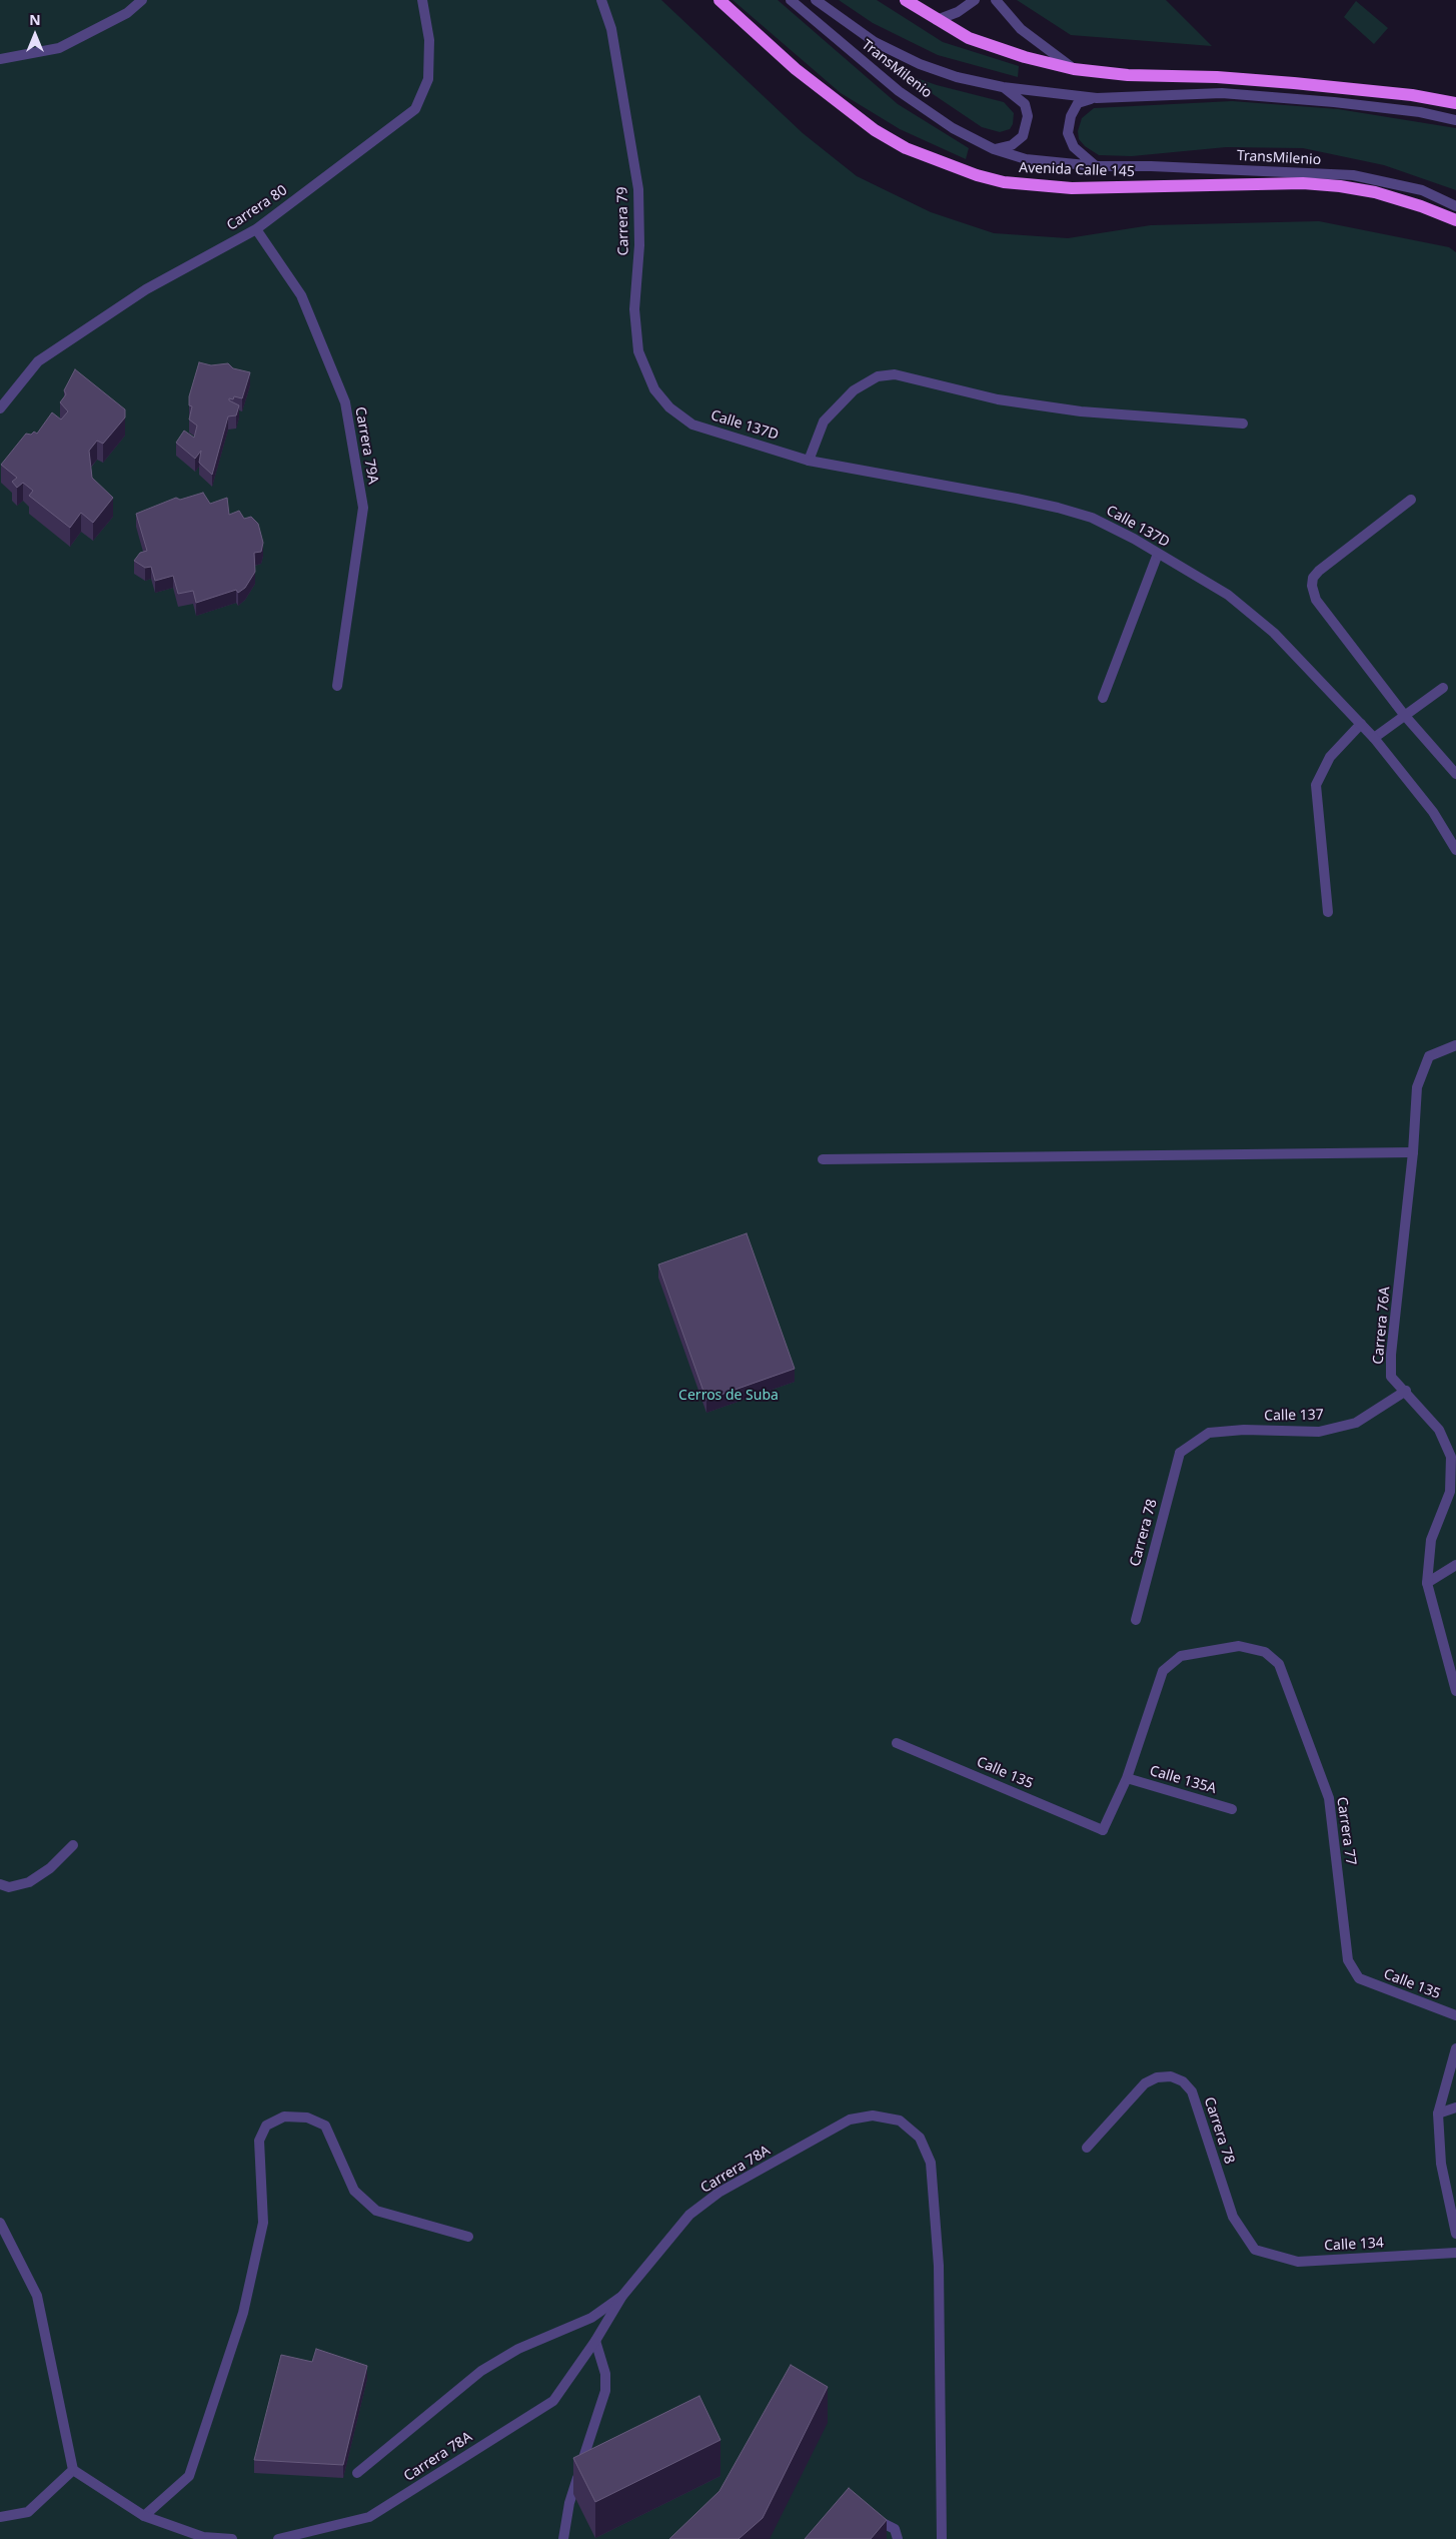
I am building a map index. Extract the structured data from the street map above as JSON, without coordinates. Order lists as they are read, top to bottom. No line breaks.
{"streets":{"main road":["Avenida Calle 145"],"street":["TransMilenio","Carrera 80","Carrera 79","Calle 137D","Carrera 79A","Carrera 76A","Calle 137","Carrera 78","Calle 135","Calle 135A","Carrera 77","Carrera 78A","Calle 134"]},"crossings":[["Carrera 80","Carrera 79A"],["Carrera 79","Calle 137D"],["Carrera 76A","Calle 137"],["Calle 137","Carrera 78"],["Carrera 78","Calle 134"],["Calle 135","Calle 135A"],["Calle 135","Carrera 77"],["Calle 135A","Carrera 77"]],"parks":["Cerros de Suba"],"north":"top"}
